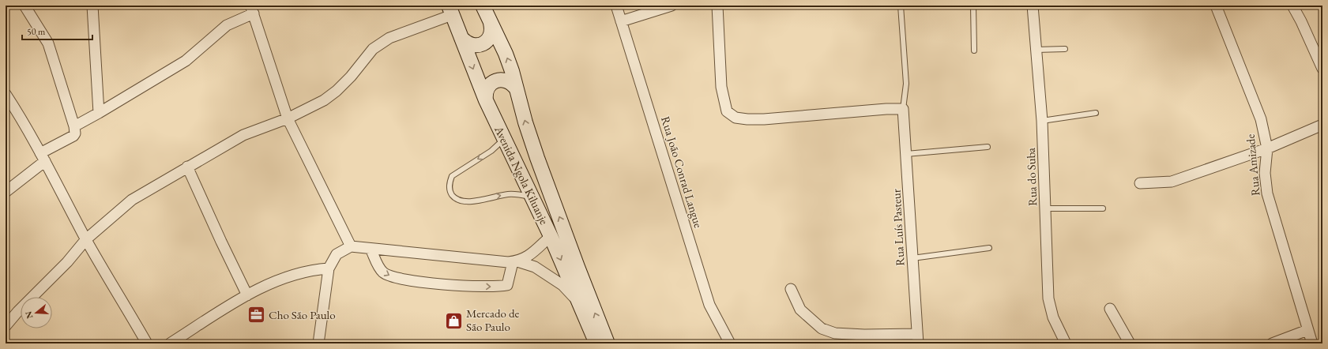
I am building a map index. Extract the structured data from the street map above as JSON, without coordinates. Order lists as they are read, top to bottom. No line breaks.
{"streets":{"main road":["Avenida Ngola Kiluanje"],"street":["Rua Amizade","Rua João Conrad Langue","Rua do Suba","Rua Luís Pasteur"]},"places":{"office":["Cho São Paulo"],"shop":["Mercado de São Paulo"]},"scale_bar":"50 m","north":"left"}
